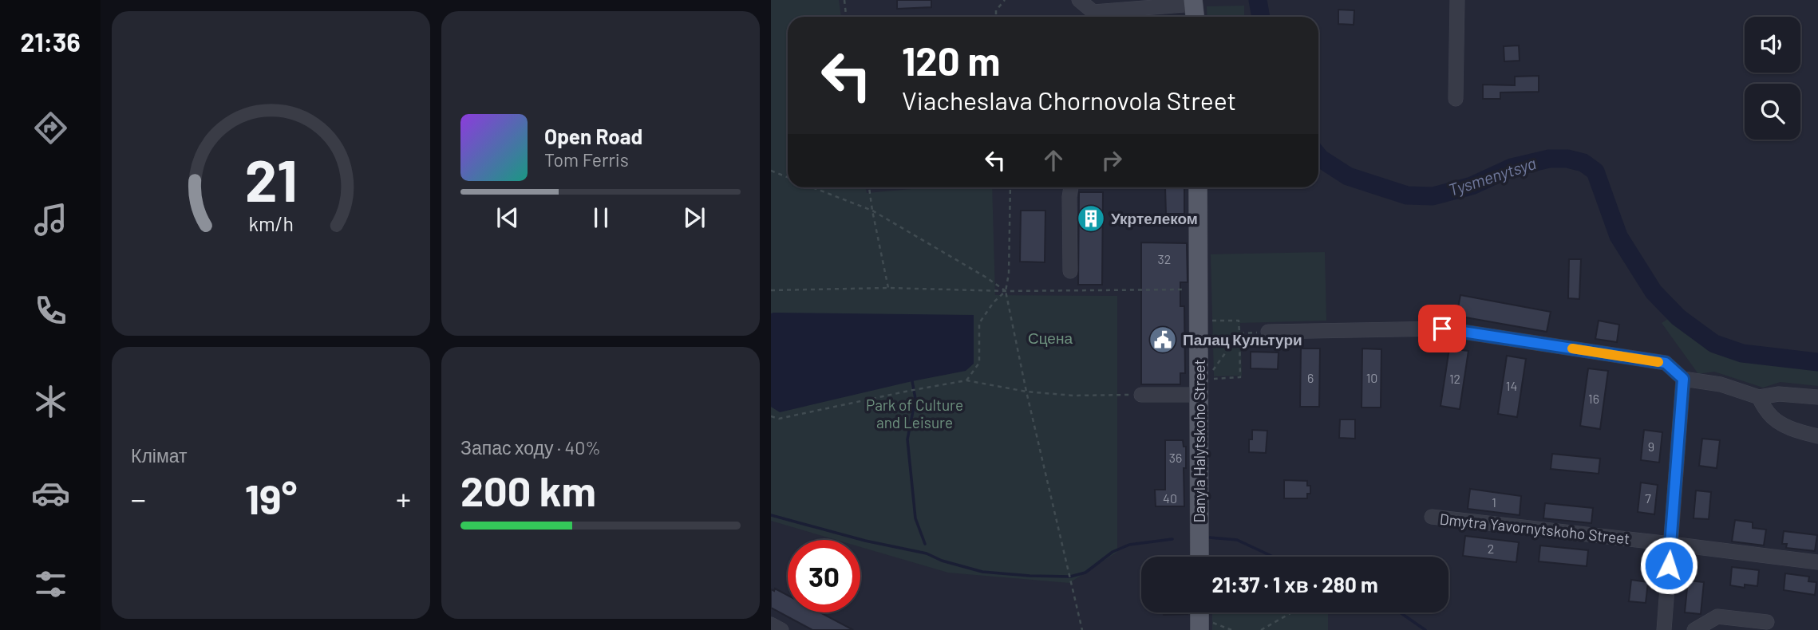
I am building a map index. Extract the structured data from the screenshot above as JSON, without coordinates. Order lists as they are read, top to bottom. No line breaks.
{"streets":{"main road":["Danyla Halytskoho Street"],"street":["Dmytra Yavornytskoho Street"]},"water":["Tysmenytsya"],"parks":["Сцена","Park of Culture and Leisure"],"places":{"building":["Укртелеком"],"public building":["Палац Культури"]},"house_numbers":["32","6","10","12","14","16","9","36","40","7","1","2"],"page":{"tabs":"21:36","turn":["120 m","Viacheslava Chornovola Street"],"song":["Open Road","Tom Ferris"],"tile":["Клімат",["Запас ходу · 40%","200 km"]],"heat":["−","19°","+"],"limit":"30","trip":"21:37 · 1 хв · 280 m","gauge":["21","km/h"]}}
